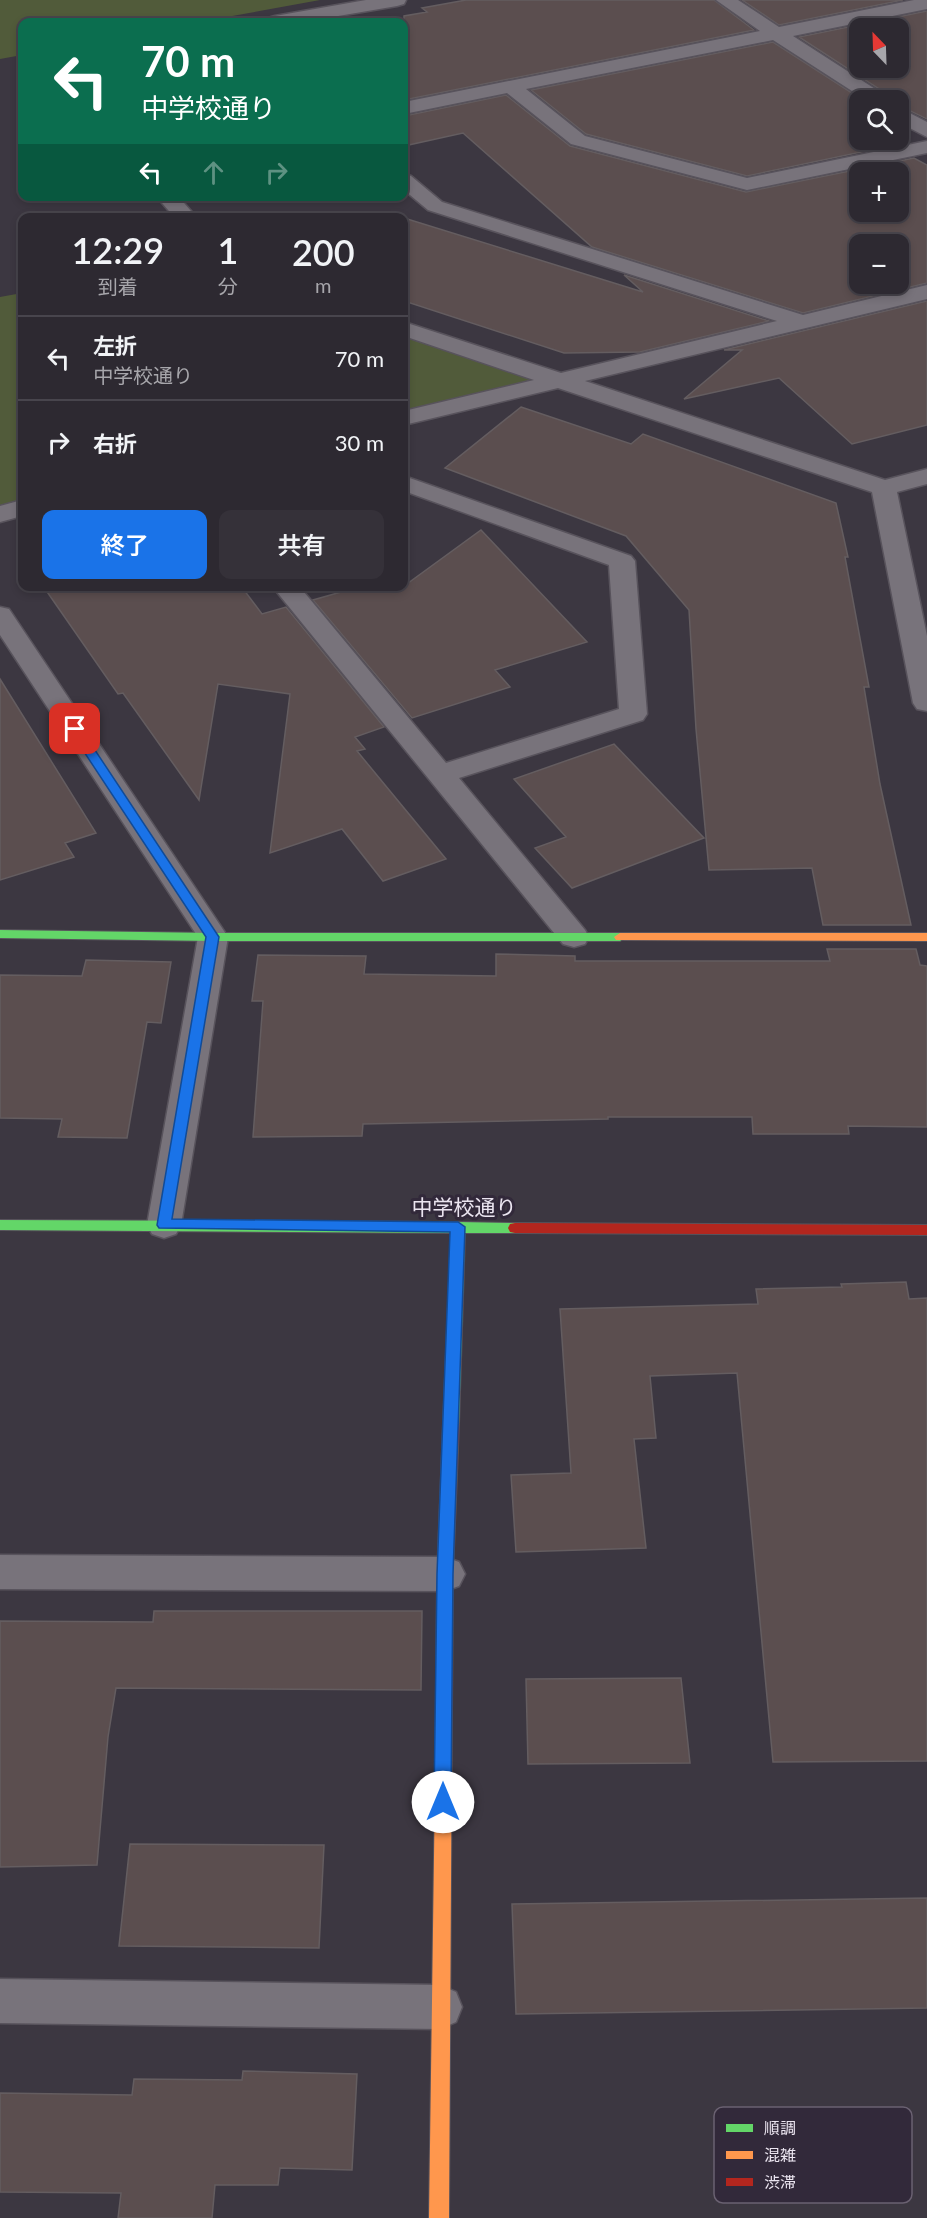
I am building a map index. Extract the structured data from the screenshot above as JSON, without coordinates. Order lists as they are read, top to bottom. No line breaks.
{"streets":{"street":["中学校通り"]},"legend":["順調","混雑","渋滞"],"north":"top left","page":{"map_buttons":["+","−"],"turn":["70 m","中学校通り"],"eta":["12:29","到着","1","分","200","m"],"list":[{"name":"左折","note":"中学校通り","value":"70 m"},{"name":"右折","value":"30 m"}],"buttons":["終了","共有"]}}
